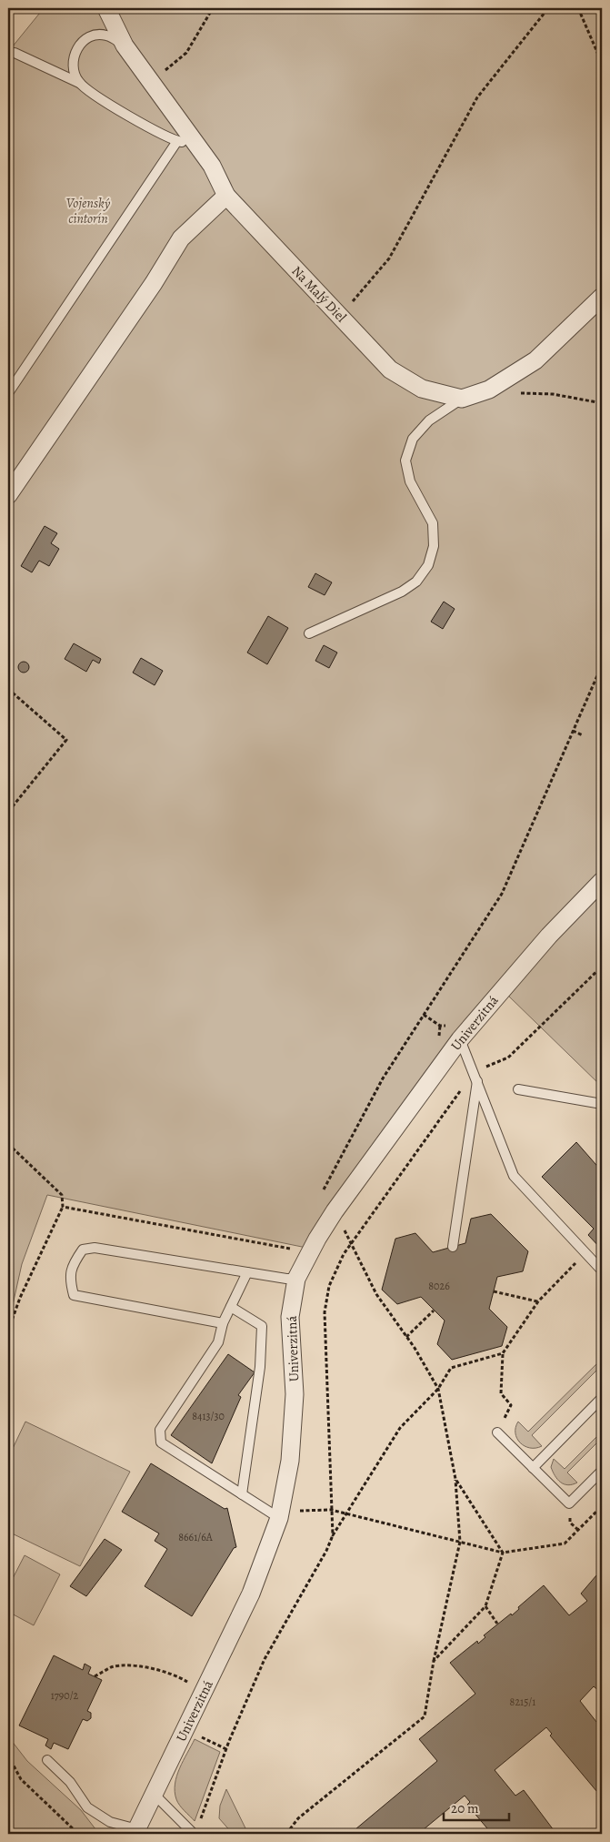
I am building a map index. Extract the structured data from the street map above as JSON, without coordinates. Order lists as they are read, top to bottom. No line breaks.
{"streets":{"street":["Na Malý Diel","Univerzitná"]},"parks":["Vojenský cintorín"],"house_numbers":["8026","8413/30","8661/6A","1790/2","8215/1"],"scale_bar":"20 m"}
